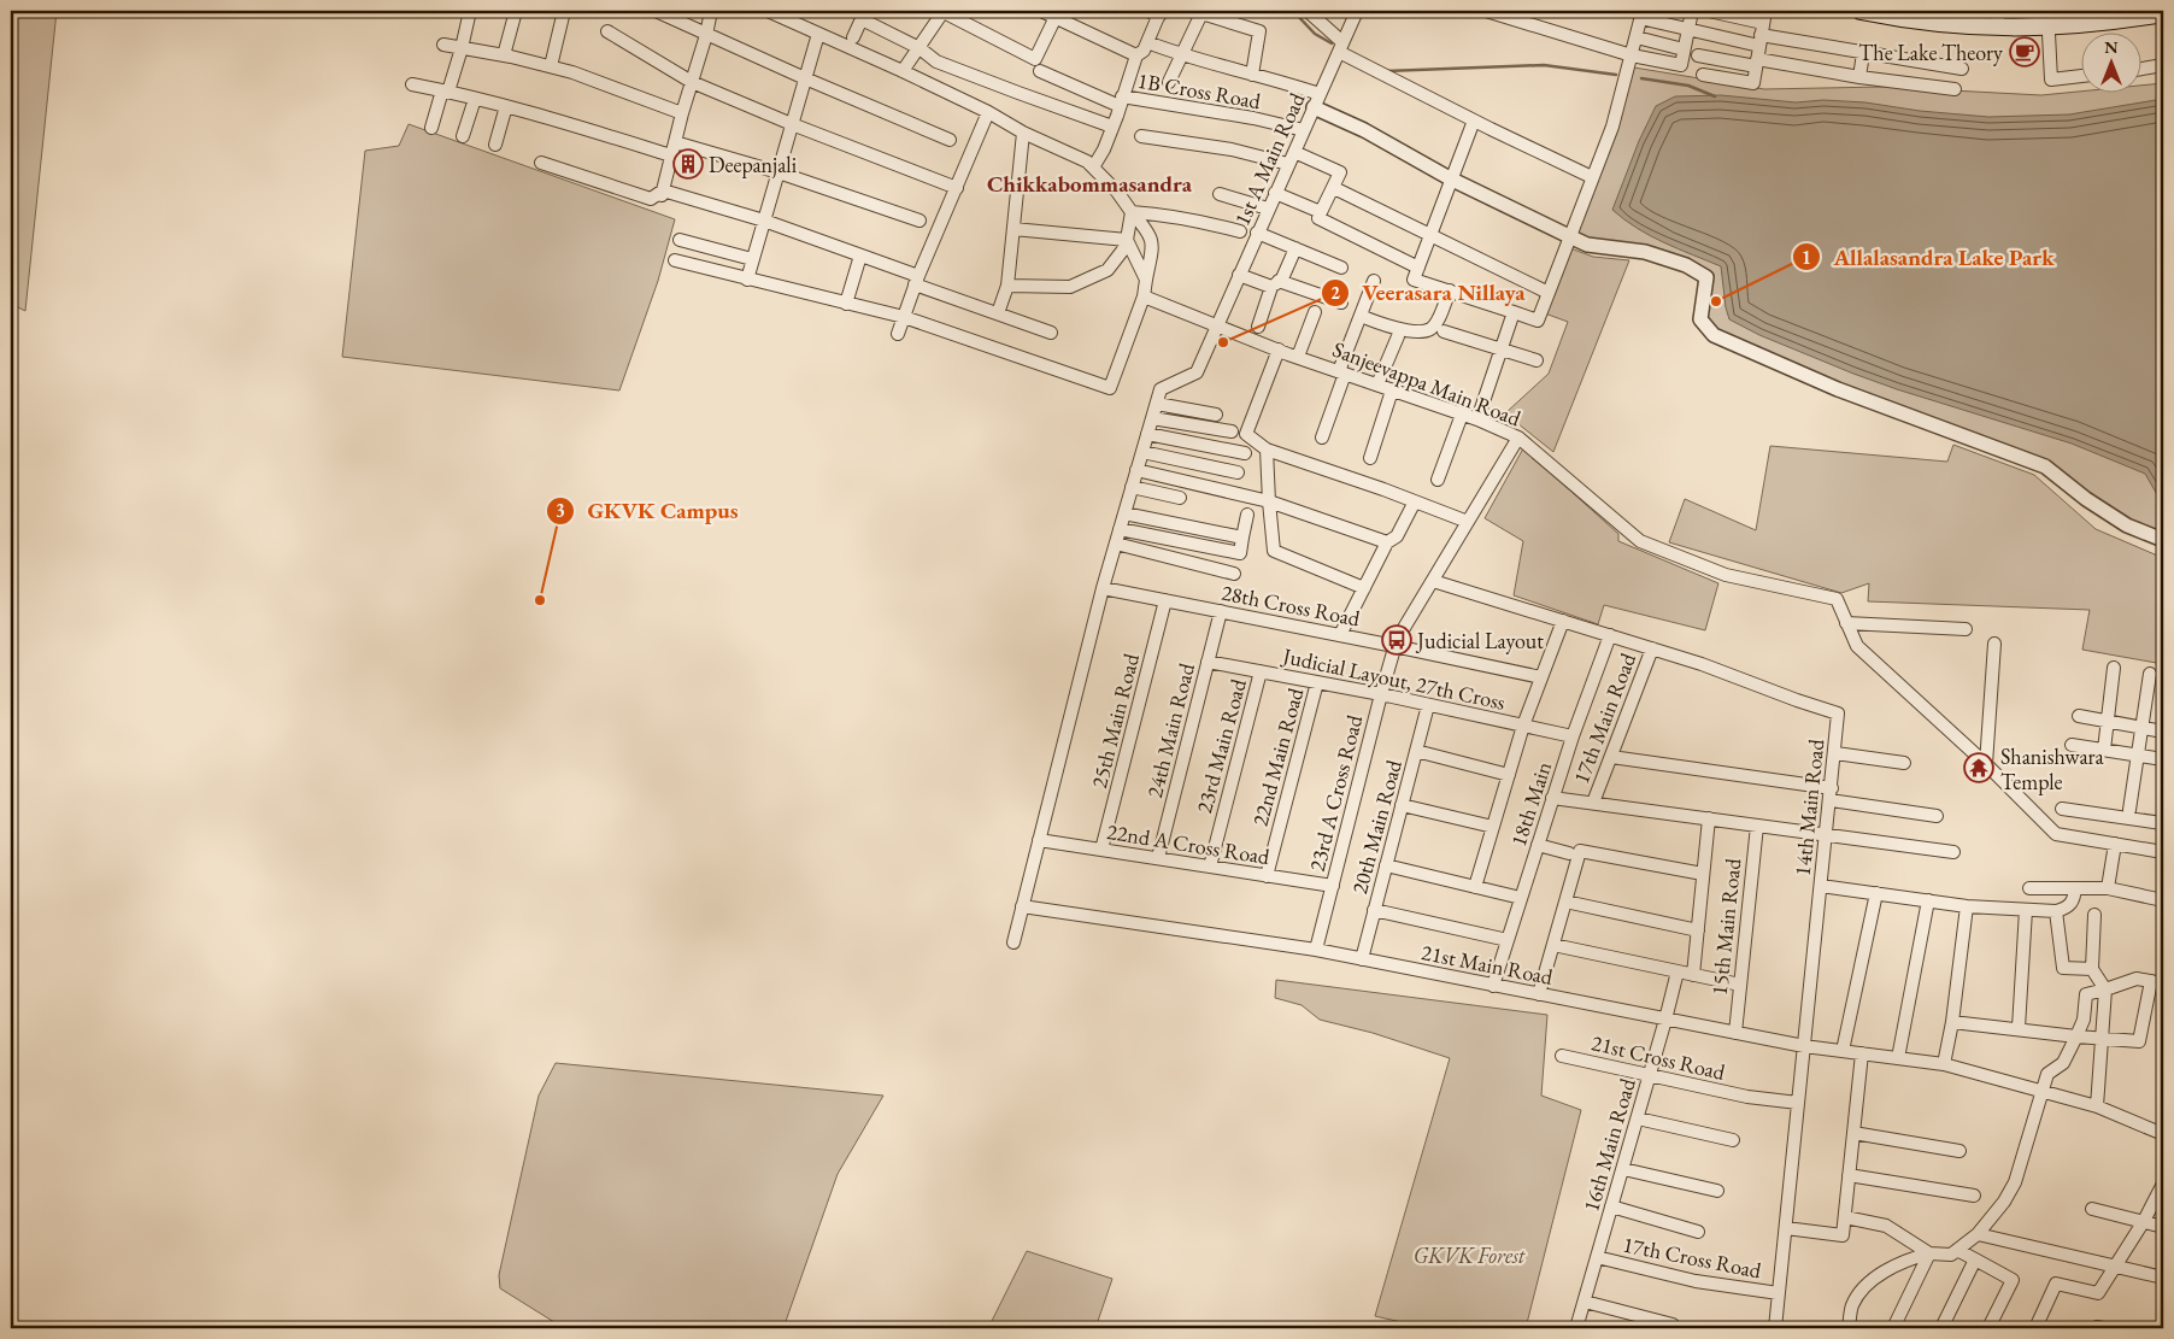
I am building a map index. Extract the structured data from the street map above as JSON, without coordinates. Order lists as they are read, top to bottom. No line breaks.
{"streets":{"street":["1B Cross Road","1st A Main Road","Sanjeevappa Main Road","28th Cross Road","Judicial Layout, 27th Cross","17th Main Road","25th Main Road","24th Main Road","23rd Main Road","22nd Main Road","23rd A Cross Road","18th Main","14th Main Road","20th Main Road","22nd A Cross Road","15th Main Road","21st Main Road","21st Cross Road","16th Main Road","17th Cross Road"]},"crossings":[["1B Cross Road","1st A Main Road"],["1st A Main Road","Sanjeevappa Main Road"],["Sanjeevappa Main Road","23rd A Cross Road"],["28th Cross Road","25th Main Road"],["28th Cross Road","24th Main Road"],["28th Cross Road","23rd A Cross Road"],["Judicial Layout, 27th Cross","24th Main Road"],["Judicial Layout, 27th Cross","23rd Main Road"],["Judicial Layout, 27th Cross","22nd Main Road"],["Judicial Layout, 27th Cross","23rd A Cross Road"],["Judicial Layout, 27th Cross","18th Main"],["Judicial Layout, 27th Cross","20th Main Road"],["17th Main Road","14th Main Road"],["25th Main Road","22nd A Cross Road"],["24th Main Road","22nd A Cross Road"],["23rd Main Road","22nd A Cross Road"],["22nd Main Road","22nd A Cross Road"],["23rd A Cross Road","14th Main Road"],["23rd A Cross Road","22nd A Cross Road"],["23rd A Cross Road","21st Main Road"],["18th Main","14th Main Road"],["18th Main","21st Main Road"],["14th Main Road","21st Main Road"],["14th Main Road","21st Cross Road"],["14th Main Road","17th Cross Road"],["20th Main Road","21st Main Road"],["15th Main Road","21st Main Road"],["21st Main Road","16th Main Road"],["21st Cross Road","16th Main Road"],["16th Main Road","17th Cross Road"]],"districts":["Chikkabommasandra"],"parks":["GKVK Forest"],"places":{"cafe":["The Lake Theory"],"building":["Deepanjali"],"other":["Allalasandra Lake Park","Veerasara Nillaya","GKVK Campus"],"bus stop":["Judicial Layout"],"temple":["Shanishwara Temple"]},"north":"top"}
